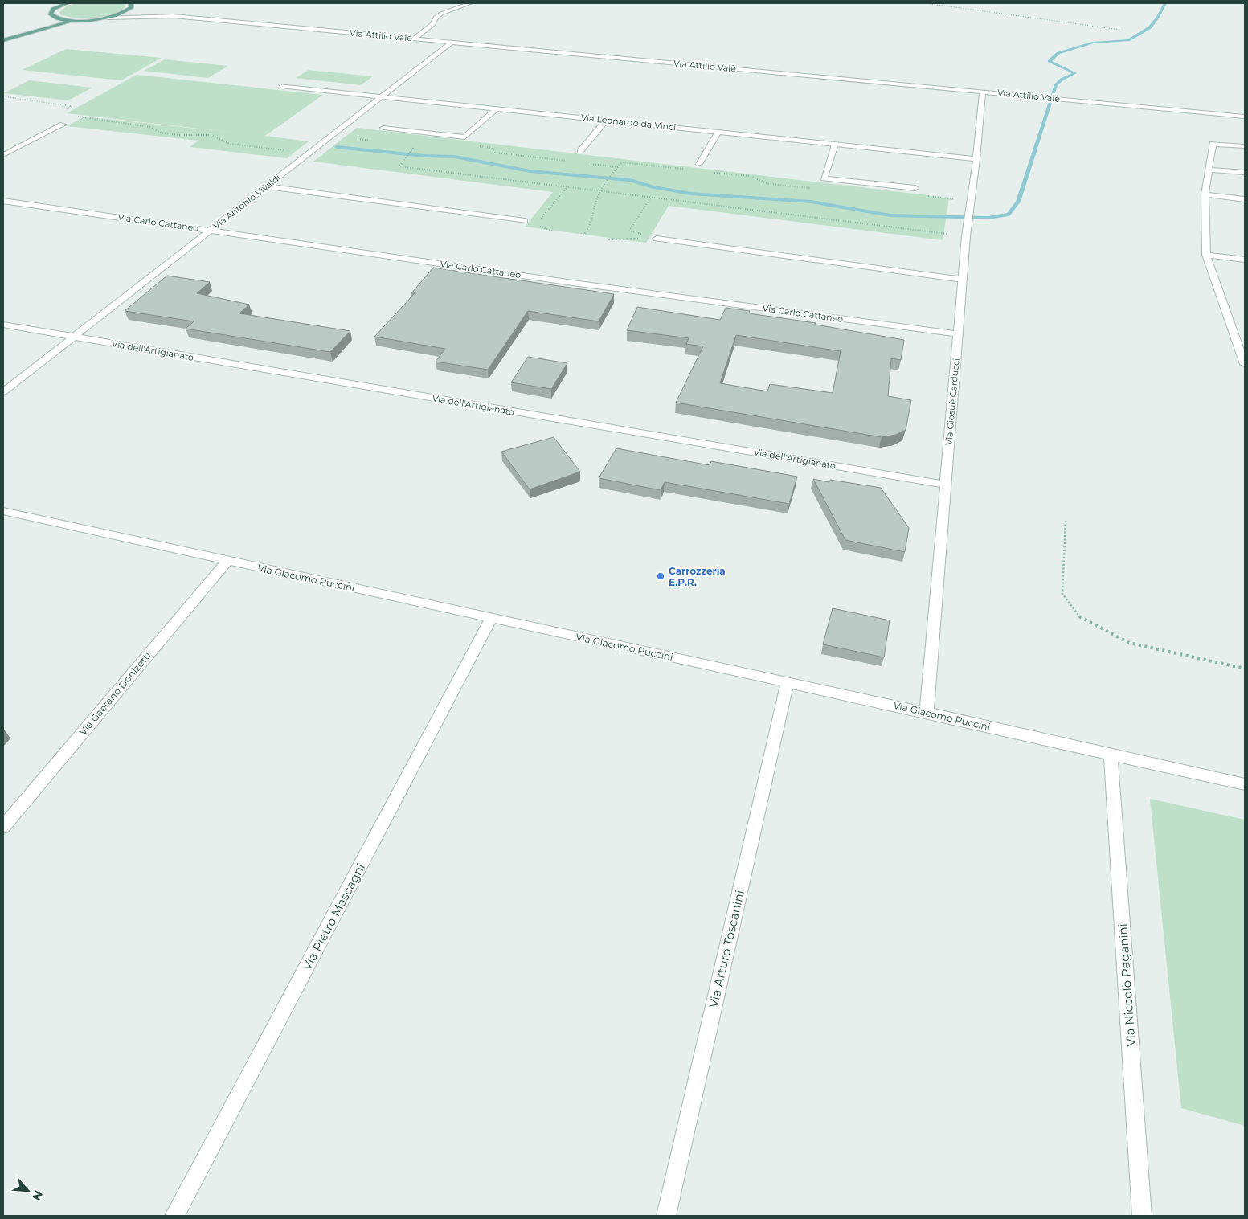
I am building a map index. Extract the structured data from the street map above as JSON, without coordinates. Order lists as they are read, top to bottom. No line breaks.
{"streets":{"street":["Via Attilio Valè","Via Leonardo da Vinci","Via Antonio Vivaldi","Via Carlo Cattaneo","Via dell'Artigianato","Via Giosuè Carducci","Via Giacomo Puccini","Via Gaetano Donizetti","Via Pietro Mascagni","Via Arturo Toscanini","Via Niccolò Paganini"]},"crossings":[["Via Attilio Valè","Via Antonio Vivaldi"],["Via Attilio Valè","Via Giosuè Carducci"],["Via Leonardo da Vinci","Via Antonio Vivaldi"],["Via Leonardo da Vinci","Via Giosuè Carducci"],["Via Antonio Vivaldi","Via Carlo Cattaneo"],["Via Antonio Vivaldi","Via dell'Artigianato"],["Via Carlo Cattaneo","Via Giosuè Carducci"],["Via dell'Artigianato","Via Giosuè Carducci"],["Via Giosuè Carducci","Via Giacomo Puccini"],["Via Giacomo Puccini","Via Gaetano Donizetti"],["Via Giacomo Puccini","Via Pietro Mascagni"],["Via Giacomo Puccini","Via Arturo Toscanini"],["Via Giacomo Puccini","Via Niccolò Paganini"]],"places":["Carrozzeria E.P.R."],"north":"bottom right"}
